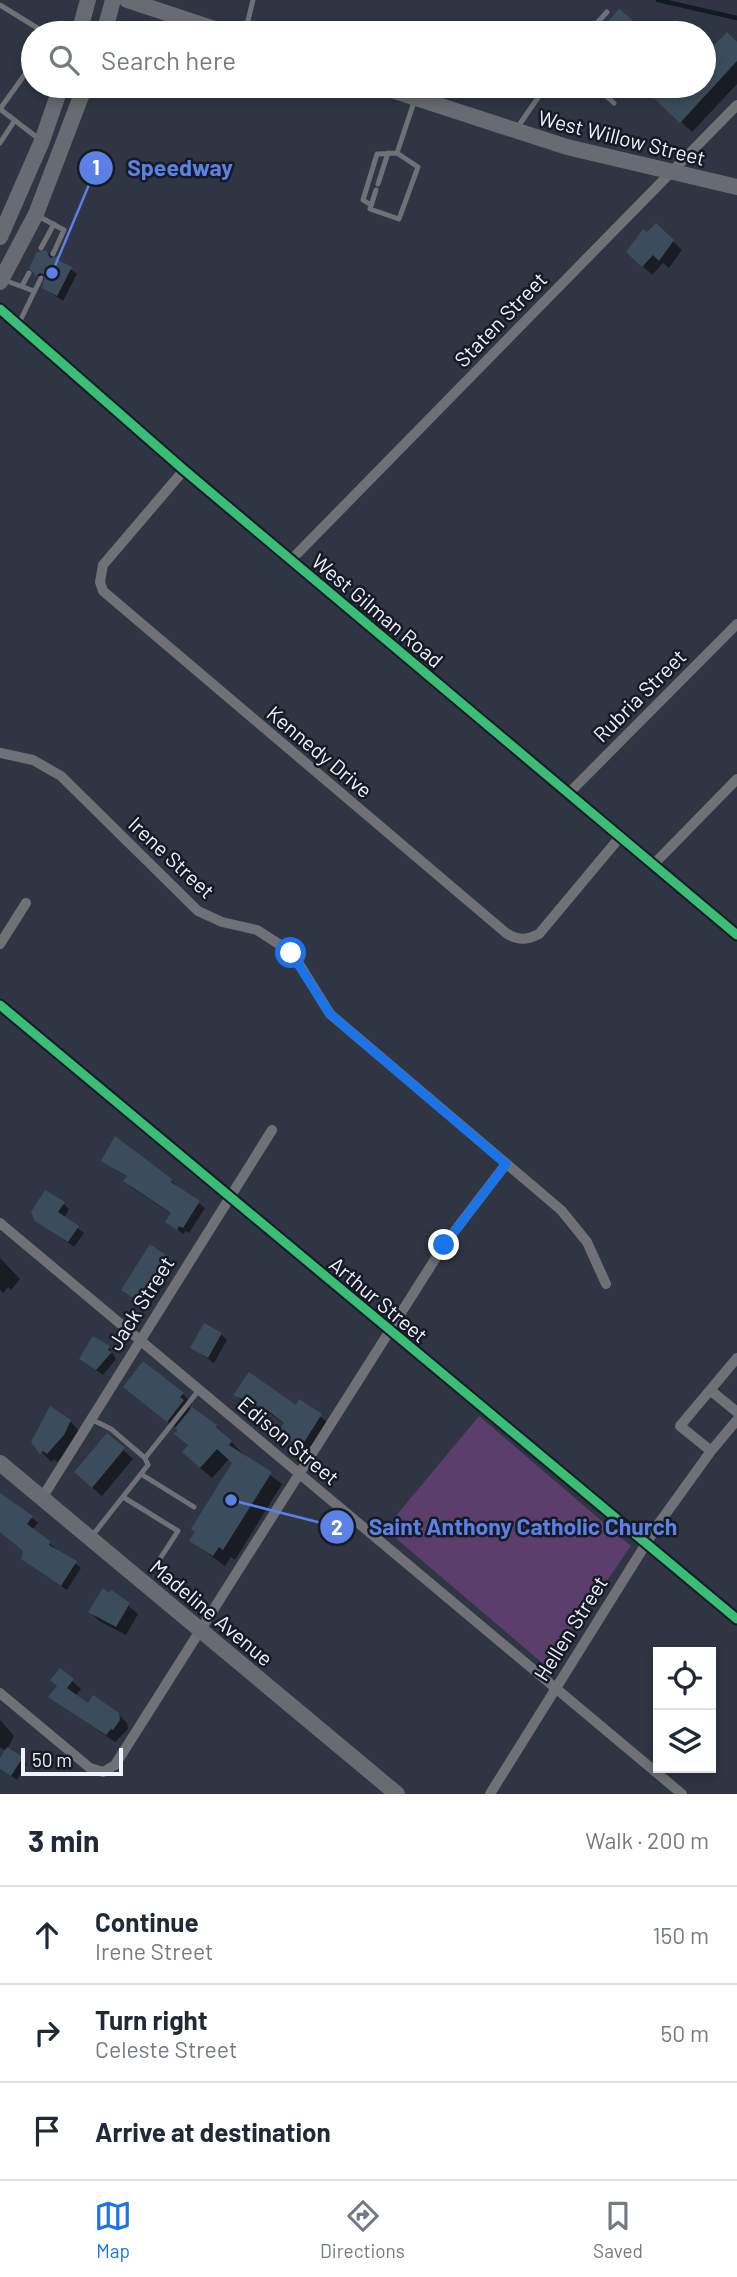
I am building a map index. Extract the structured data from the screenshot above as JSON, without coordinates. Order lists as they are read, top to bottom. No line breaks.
{"streets":{"main road":["West Willow Street","Madeline Avenue"],"street":["Staten Street","West Gilman Road","Rubria Street","Kennedy Drive","Irene Street","Arthur Street","Jack Street","Edison Street","Hellen Street"]},"crossings":[["West Willow Street","Staten Street"],["Staten Street","West Gilman Road"],["West Gilman Road","Rubria Street"],["West Gilman Road","Kennedy Drive"],["Arthur Street","Jack Street"],["Arthur Street","Hellen Street"],["Jack Street","Edison Street"],["Jack Street","Madeline Avenue"],["Edison Street","Hellen Street"]],"places":["Speedway","Saint Anthony Catholic Church"],"scale_bar":"50 m","page":{"search":"Search here","scale":"50 m","heading":["3 min","Walk · 200 m"],"list":[["Continue","Irene Street","150 m"],["Turn right","Celeste Street","50 m"],"Arrive at destination"],"nav":["Map","Directions","Saved"]}}
